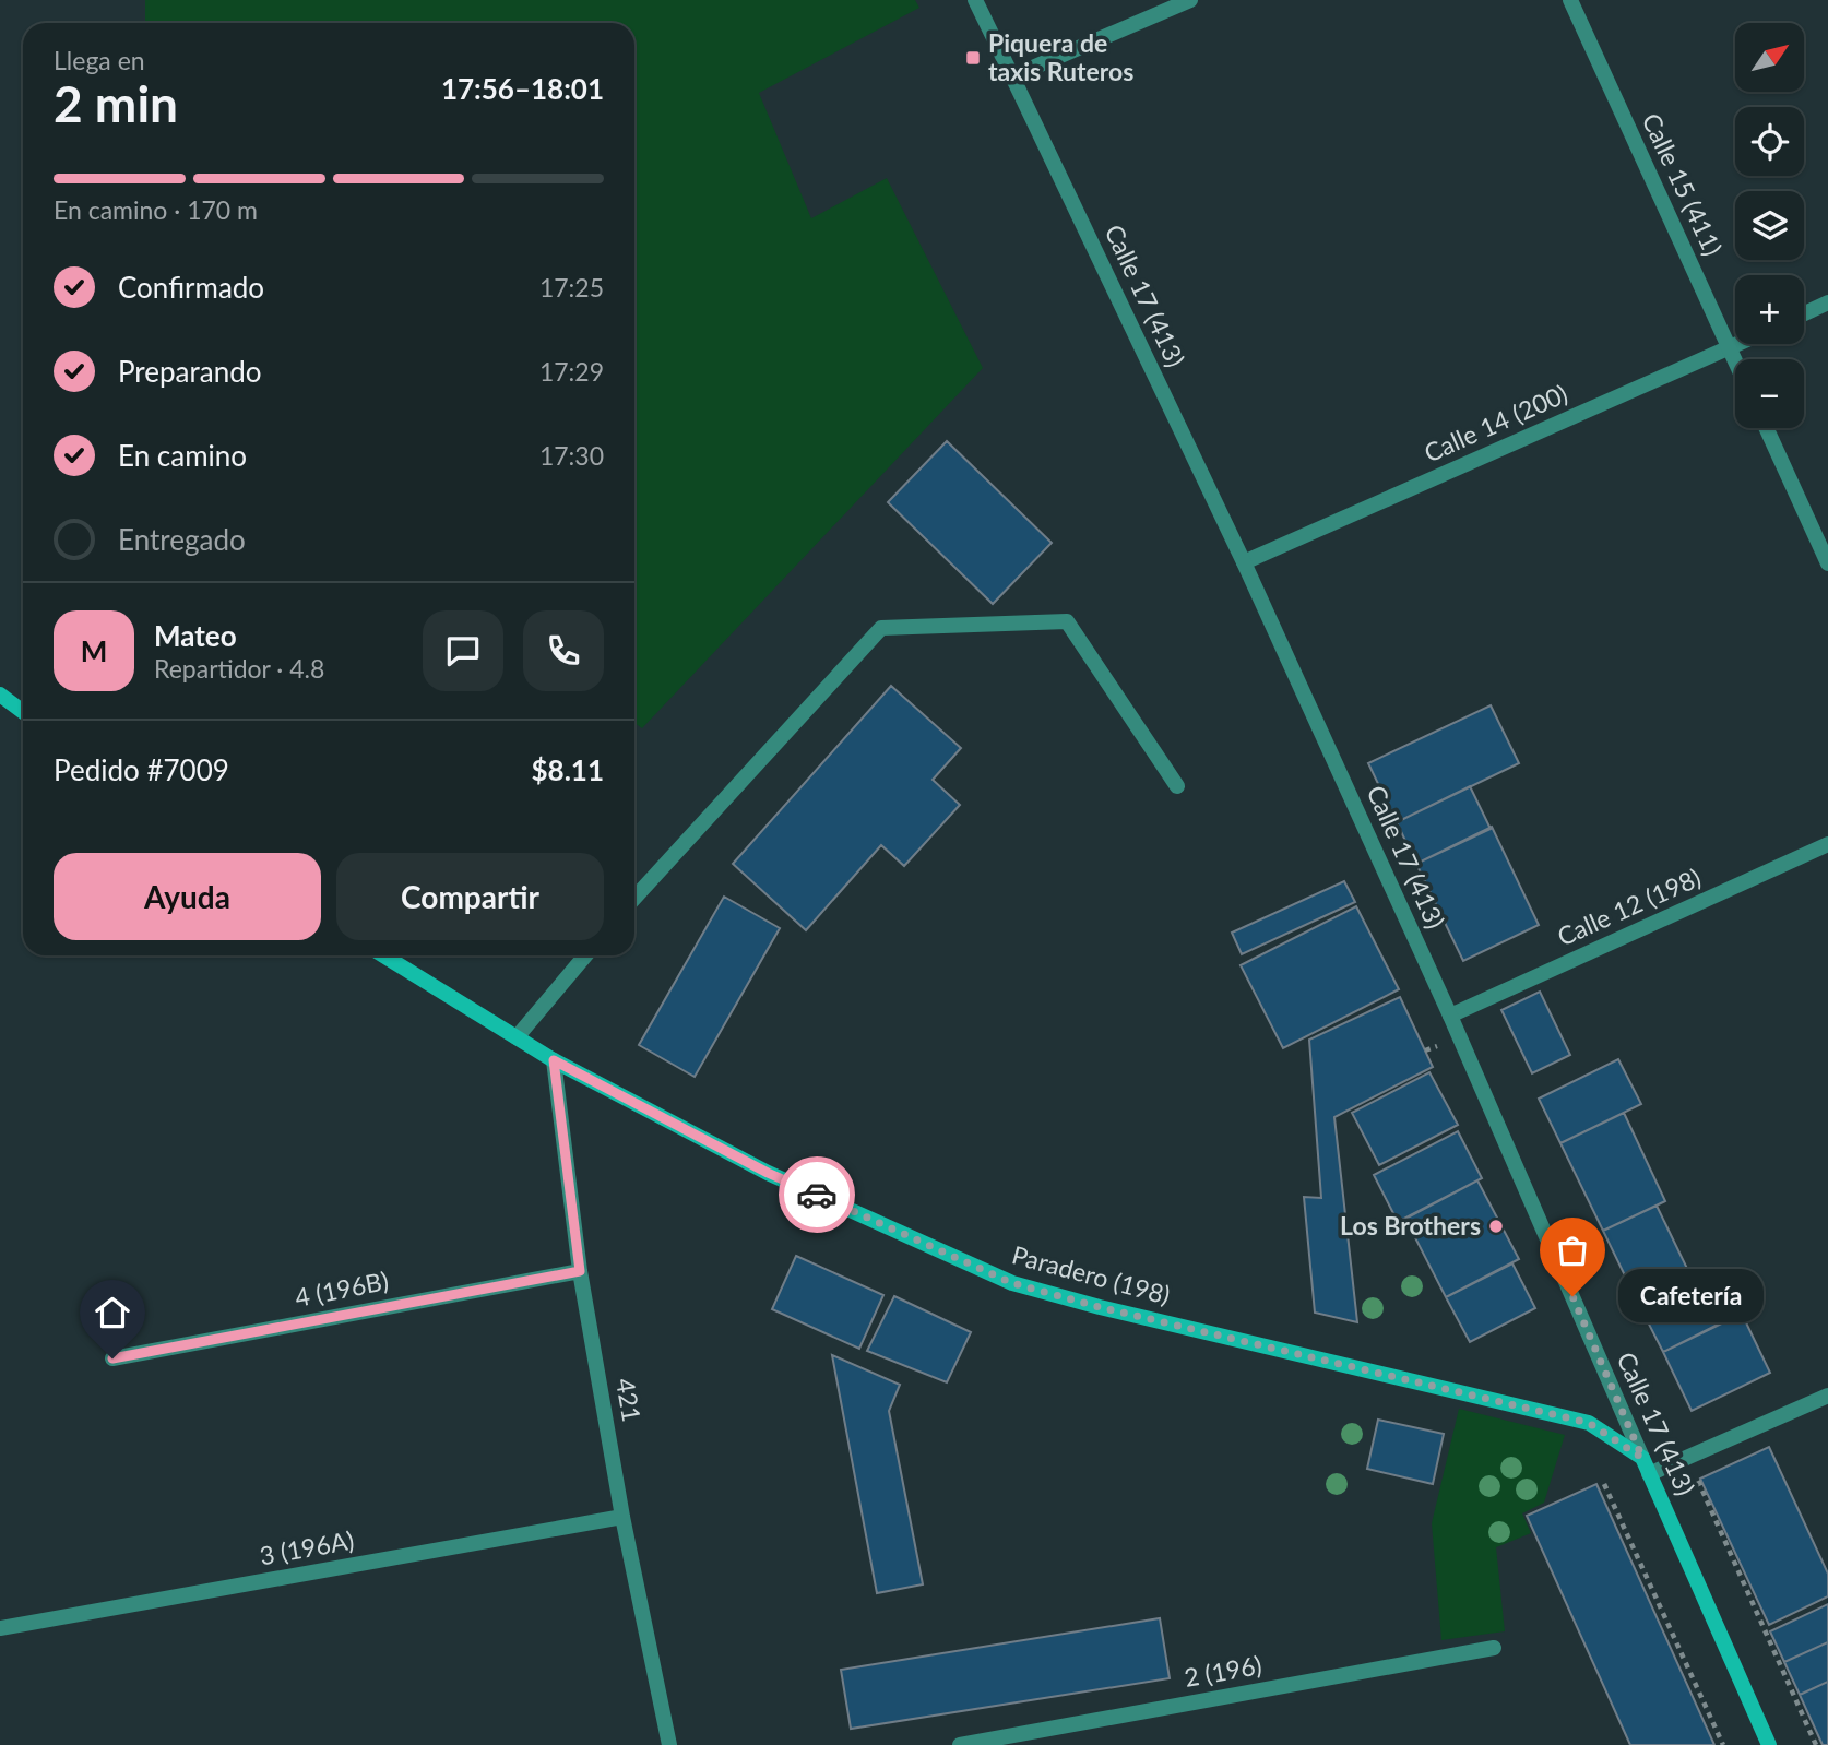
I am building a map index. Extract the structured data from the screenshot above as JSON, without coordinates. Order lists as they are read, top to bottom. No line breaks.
{"streets":{"main road":["Calle 17 (413)","Paradero (198)"],"street":["Calle 15 (411)","Calle 14 (200)","Calle 12 (198)","4 (196B)","421","3 (196A)","2 (196)"]},"crossings":[["Calle 15 (411)","Calle 14 (200)"],["Calle 17 (413)","Calle 14 (200)"],["Calle 17 (413)","Calle 12 (198)"],["Calle 17 (413)","Paradero (198)"],["Paradero (198)","421"],["4 (196B)","421"],["421","3 (196A)"]],"places":{"transit":["Piquera de taxis Ruteros"],"other":["Los Brothers","Cafetería"]},"north":"top right","page":{"map_buttons":["+","−"],"heading":["2 min","Llega en","17:56–18:01"],"panel":["Mateo","Repartidor · 4.8","Pedido #7009","$8.11"],"bar":"En camino · 170 m","list":[["Confirmado","17:25"],["Preparando","17:29"],["En camino","17:30"],"Entregado"],"round":"M","buttons":["Ayuda","Compartir"],"bubble":"Cafetería"}}
